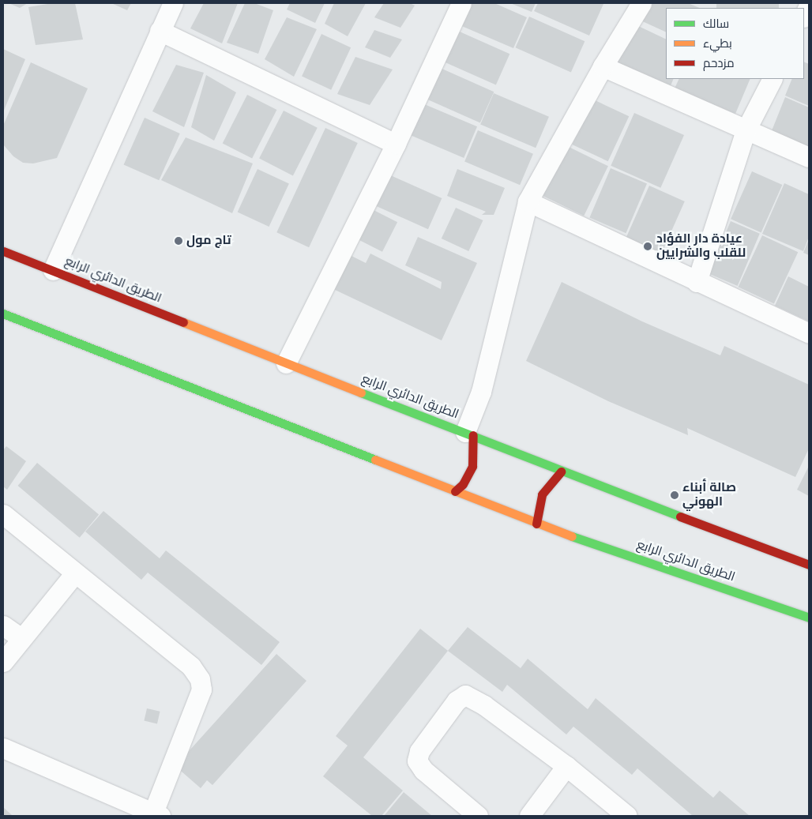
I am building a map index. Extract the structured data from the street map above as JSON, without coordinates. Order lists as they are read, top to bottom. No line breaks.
{"streets":{"main road":["الطريق الدائري الرابع"]},"places":["تاج مول","عيادة دار الفؤاد للقلب والشرايين","صالة أبناء الهوني"],"legend":["سالك","بطيء","مزدحم"]}
